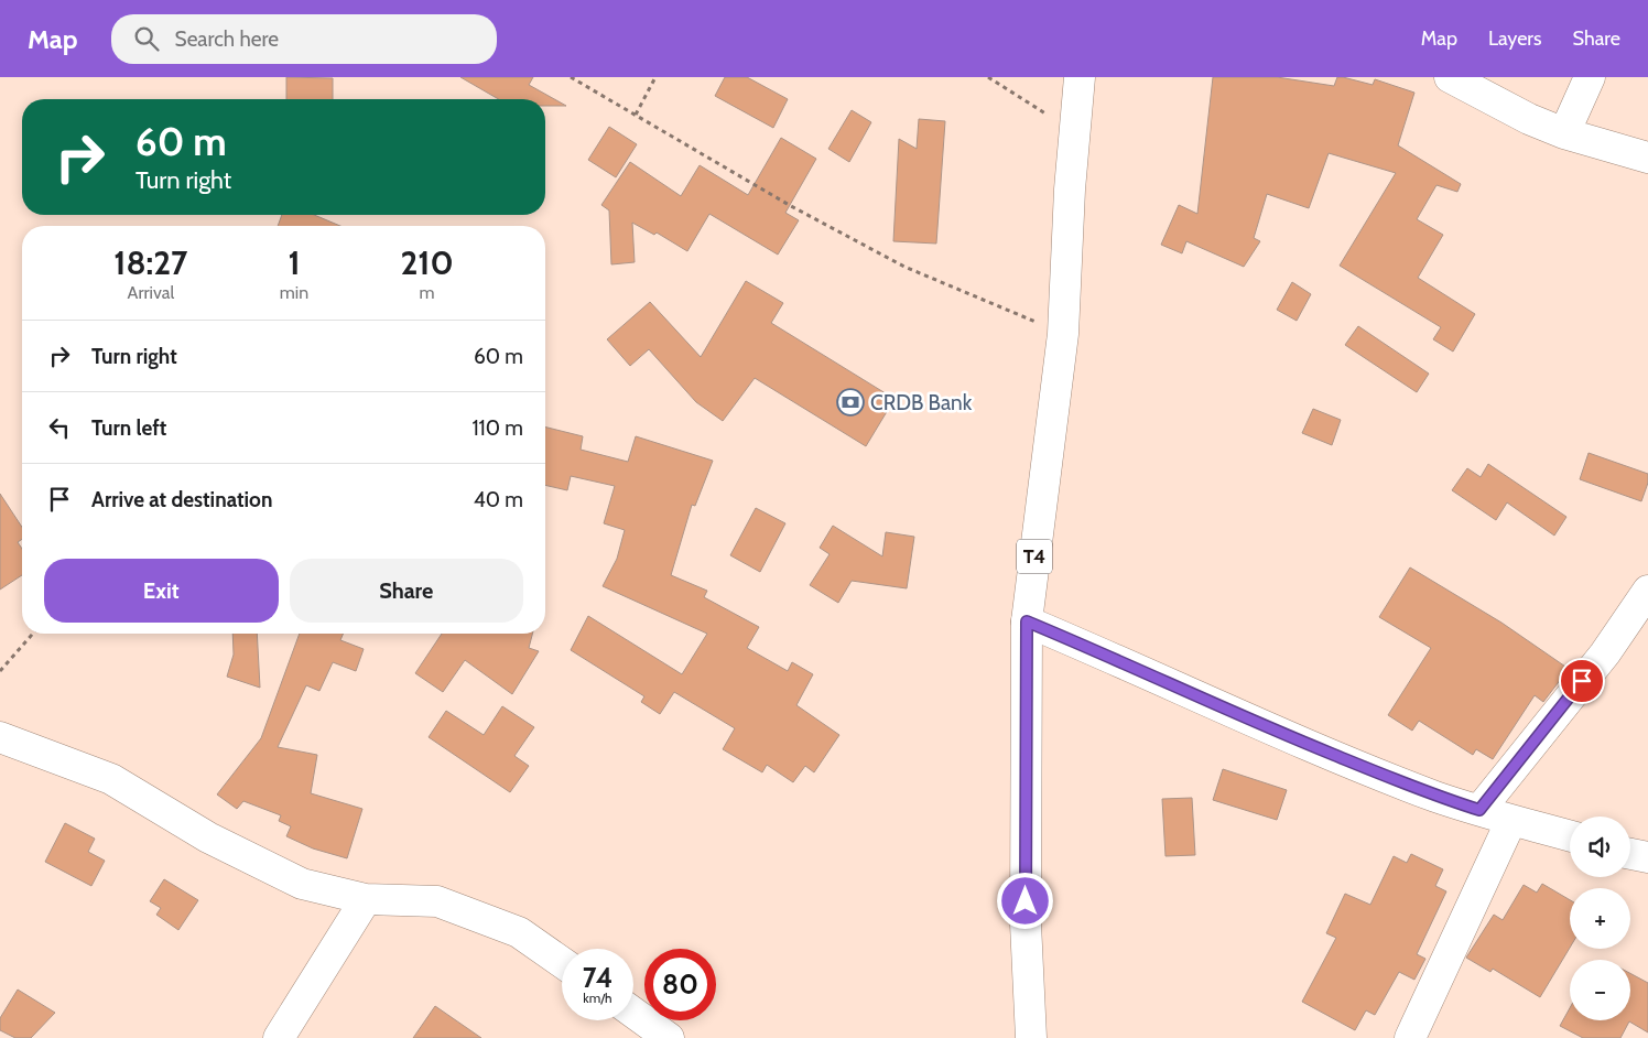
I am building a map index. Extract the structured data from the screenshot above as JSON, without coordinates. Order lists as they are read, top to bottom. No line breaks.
{"streets":{"main road":["T4"]},"places":{"bank":["CRDB Bank"]},"page":{"header":"Map","search":"Search here","nav":["Map","Layers","Share"],"turn":["60 m","Turn right"],"eta":["18:27","Arrival","1","min","210","m"],"list":[{"name":"Turn right","value":"60 m"},{"name":"Turn left","value":"110 m"},{"name":"Arrive at destination","value":"40 m"}],"buttons":["Exit","Share"],"map_buttons":["+","−"],"speed":"74 km/h","limit":"80"}}
